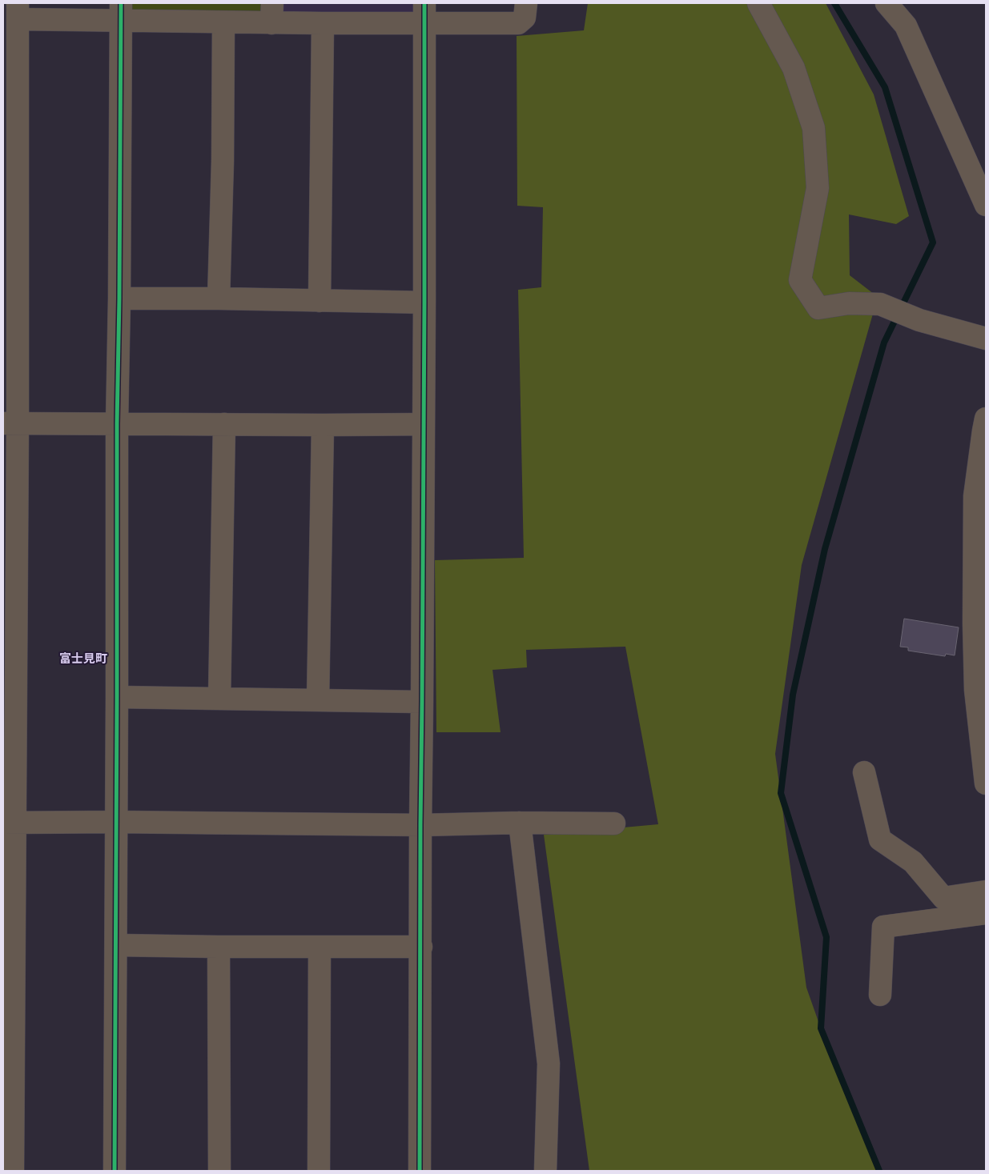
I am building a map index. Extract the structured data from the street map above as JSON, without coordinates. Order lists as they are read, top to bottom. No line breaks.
{"districts":["富士見町"]}
